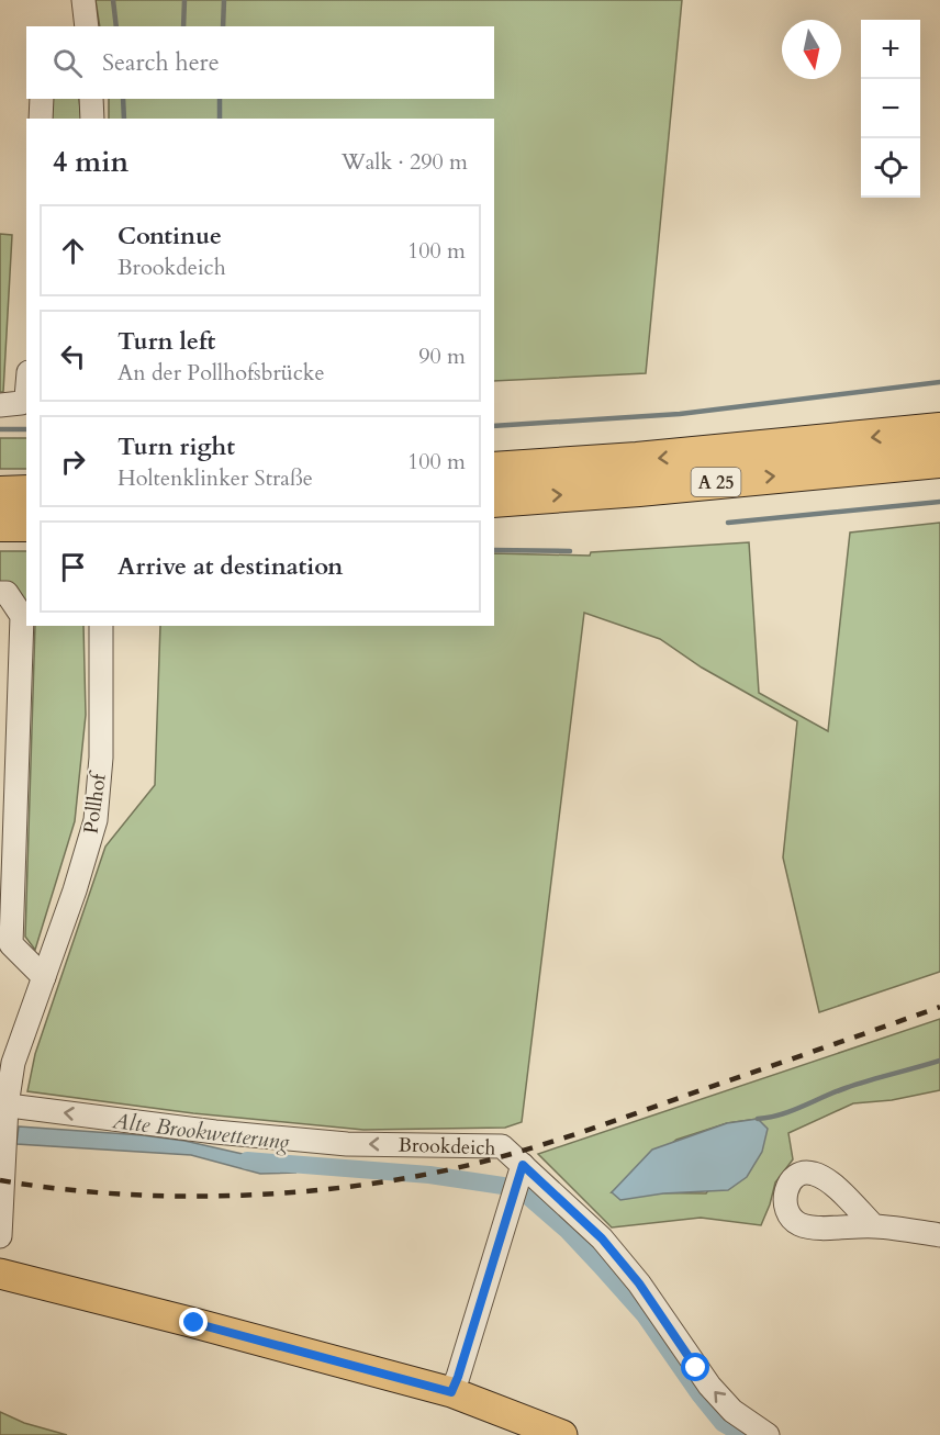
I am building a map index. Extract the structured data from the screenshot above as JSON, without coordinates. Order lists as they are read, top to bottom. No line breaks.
{"streets":{"highway":["A 25"],"street":["Pollhof","Brookdeich"]},"crossings":[["Pollhof","Brookdeich"]],"one_way":["Brookdeich"],"water":["Alte Brookwetterung"],"north":"bottom","page":{"map_buttons":["+","−"],"search":"Search here","heading":["4 min","Walk · 290 m"],"list":[["Continue","Brookdeich","100 m"],["Turn left","An der Pollhofsbrücke","90 m"],["Turn right","Holtenklinker Straße","100 m"],"Arrive at destination"]}}
